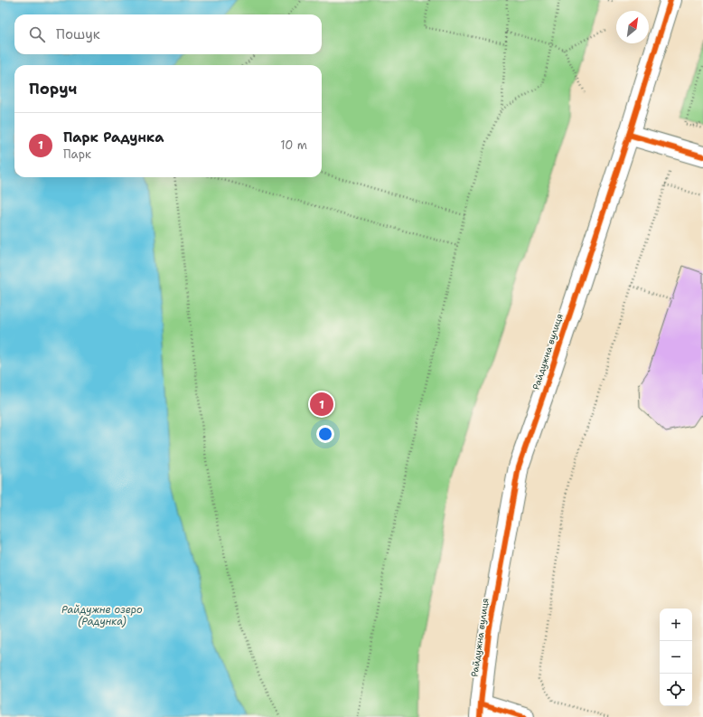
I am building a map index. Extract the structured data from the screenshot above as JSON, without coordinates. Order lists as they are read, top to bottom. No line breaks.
{"streets":{"street":["Райдужна вулиця"]},"water":["Райдужне озеро (Радунка)"],"north":"top right","page":{"search":"Пошук","heading":"Поруч","list":[{"mark":"1","name":"Парк Радунка","note":"Парк","value":"10 m"}],"pins":"1","map_buttons":["+","−"]}}
